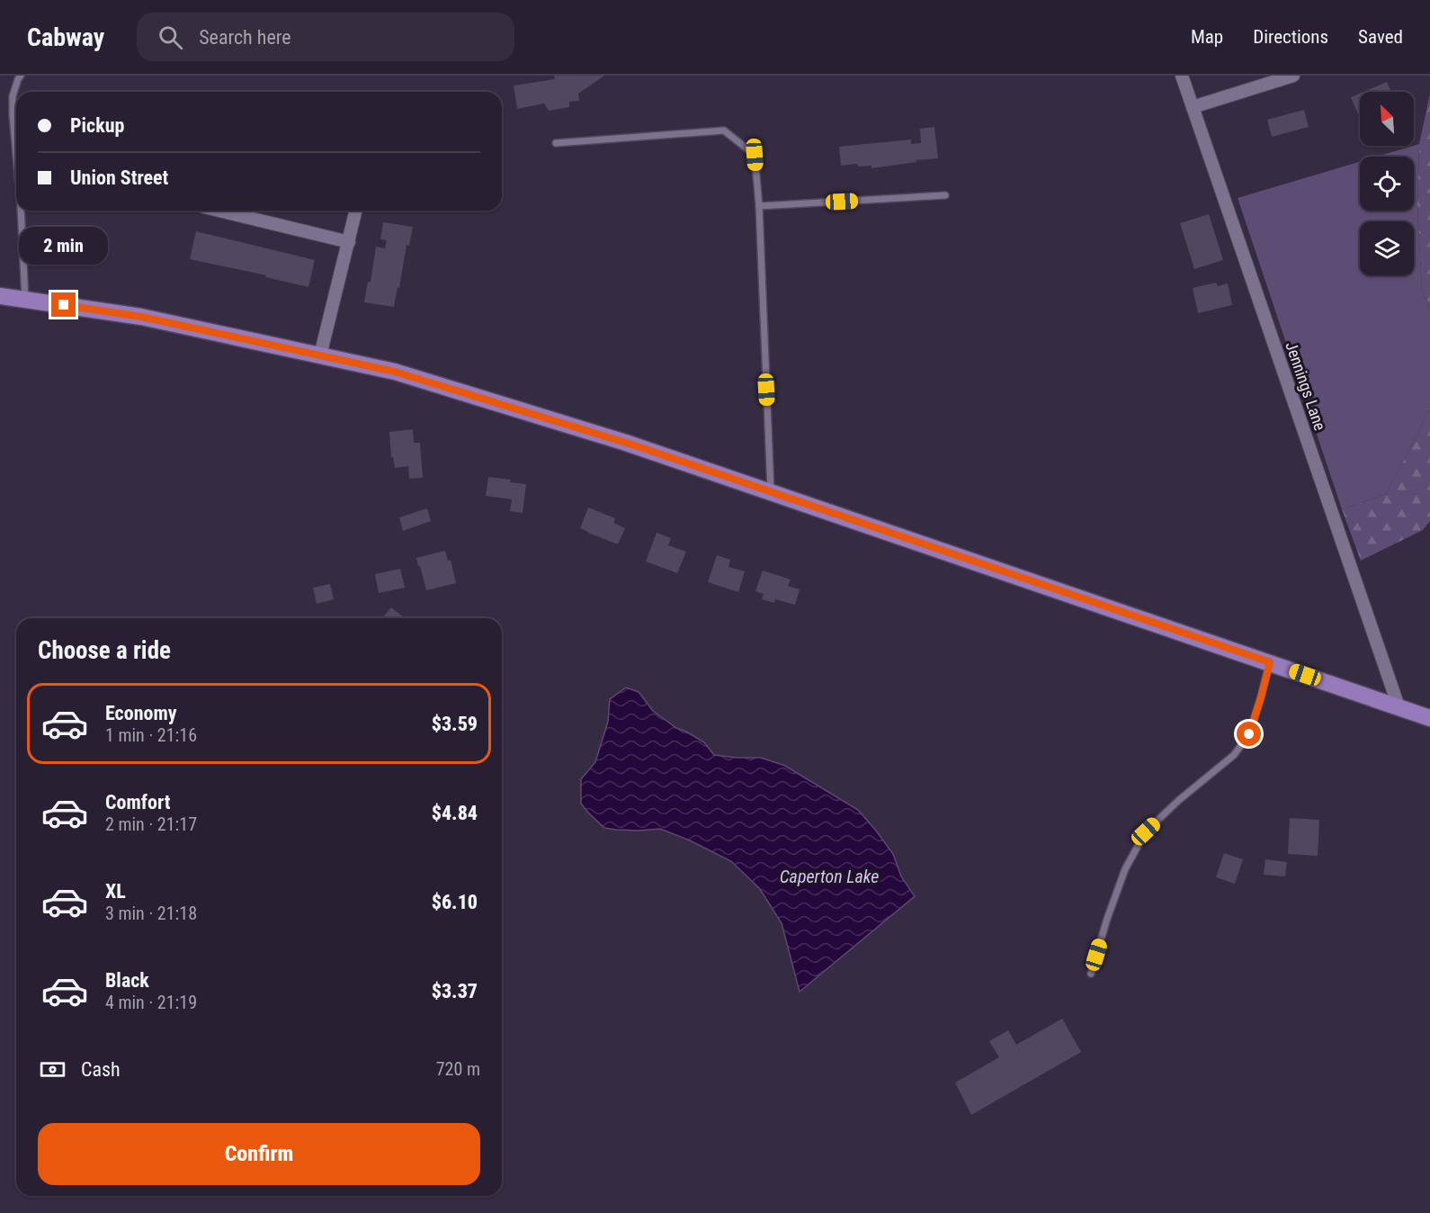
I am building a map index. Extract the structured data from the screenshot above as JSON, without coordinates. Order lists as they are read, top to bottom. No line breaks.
{"streets":{"street":["Jennings Lane"]},"water":["Caperton Lake"],"north":"top left","page":{"header":"Cabway","search":"Search here","nav":["Map","Directions","Saved"],"banner":["Pickup","Union Street"],"bubble":"2 min","heading":"Choose a ride","list":[{"name":"Economy","note":"1 min · 21:16","value":"$3.59"},{"name":"Comfort","note":"2 min · 21:17","value":"$4.84"},{"name":"XL","note":"3 min · 21:18","value":"$6.10"},{"name":"Black","note":"4 min · 21:19","value":"$3.37"}],"pay":["Cash","720 m"],"buttons":"Confirm"}}
